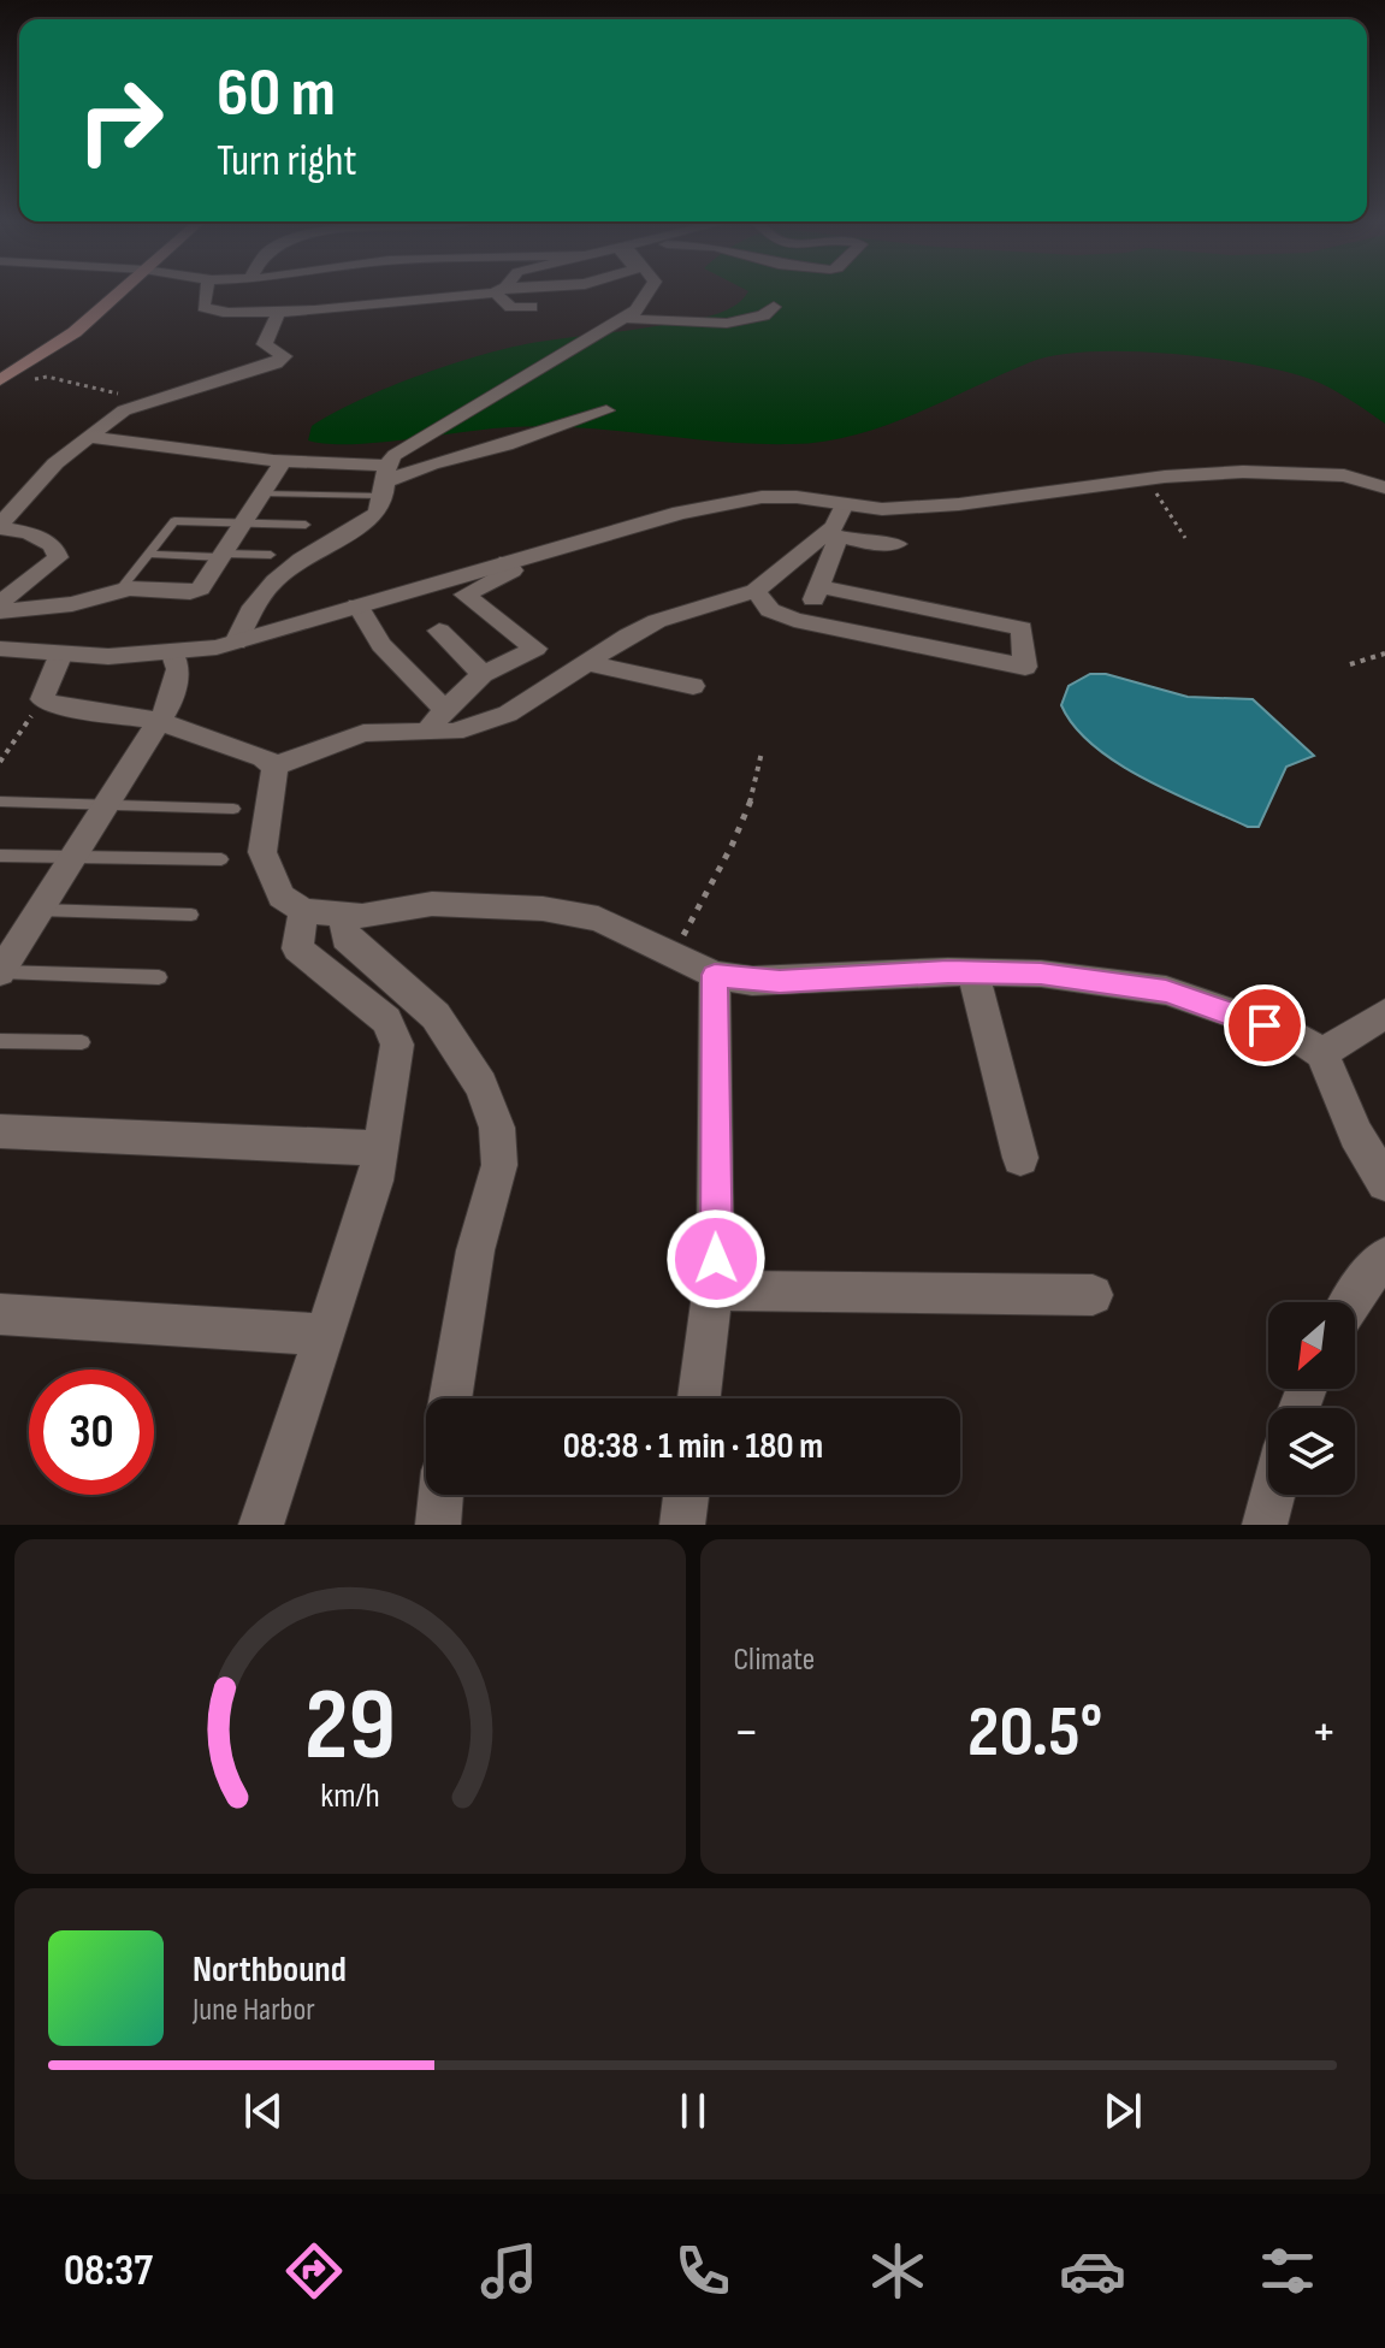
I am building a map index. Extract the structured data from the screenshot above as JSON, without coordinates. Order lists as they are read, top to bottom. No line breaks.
{"north":"bottom left","page":{"turn":["60 m","Turn right"],"limit":"30","trip":"08:38 · 1 min · 180 m","tile":"Climate","heat":["−","20.5°","+"],"song":["Northbound","June Harbor"],"tabs":"08:37","gauge":["29","km/h"]}}
